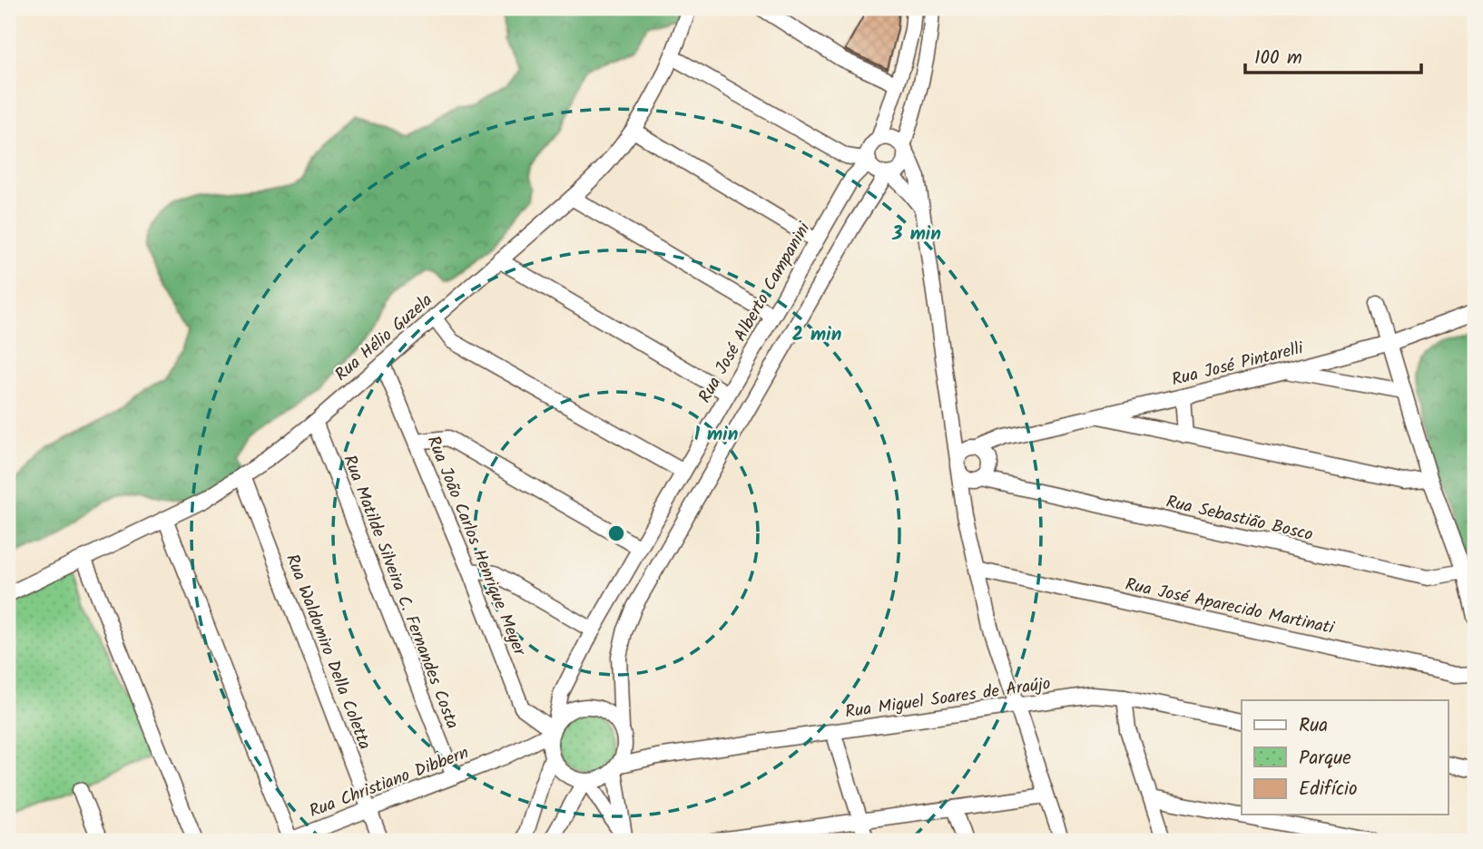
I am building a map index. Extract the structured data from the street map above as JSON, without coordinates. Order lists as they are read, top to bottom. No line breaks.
{"streets":{"street":["Rua José Alberto Campanini","Rua Hélio Guzela","Rua José Pintarelli","Rua Sebastião Bosco","Rua João Carlos Henrique Meyer","Rua Matilde Silveira C. Fernandes Costa","Rua José Aparecido Martinati","Rua Waldomiro Della Coletta","Rua Miguel Soares de Araújo","Rua Christiano Dibbern"]},"crossings":[["Rua José Alberto Campanini","Rua João Carlos Henrique Meyer"],["Rua José Alberto Campanini","Rua Miguel Soares de Araújo"],["Rua José Alberto Campanini","Rua Christiano Dibbern"],["Rua Hélio Guzela","Rua João Carlos Henrique Meyer"],["Rua Hélio Guzela","Rua Matilde Silveira C. Fernandes Costa"],["Rua Hélio Guzela","Rua Waldomiro Della Coletta"],["Rua José Pintarelli","Rua Sebastião Bosco"],["Rua João Carlos Henrique Meyer","Rua Miguel Soares de Araújo"],["Rua João Carlos Henrique Meyer","Rua Christiano Dibbern"],["Rua Matilde Silveira C. Fernandes Costa","Rua Christiano Dibbern"],["Rua Waldomiro Della Coletta","Rua Christiano Dibbern"],["Rua Miguel Soares de Araújo","Rua Christiano Dibbern"]],"legend":["Rua","Parque","Edifício"],"scale_bar":"100 m","rings":["3 min","2 min","1 min"]}
